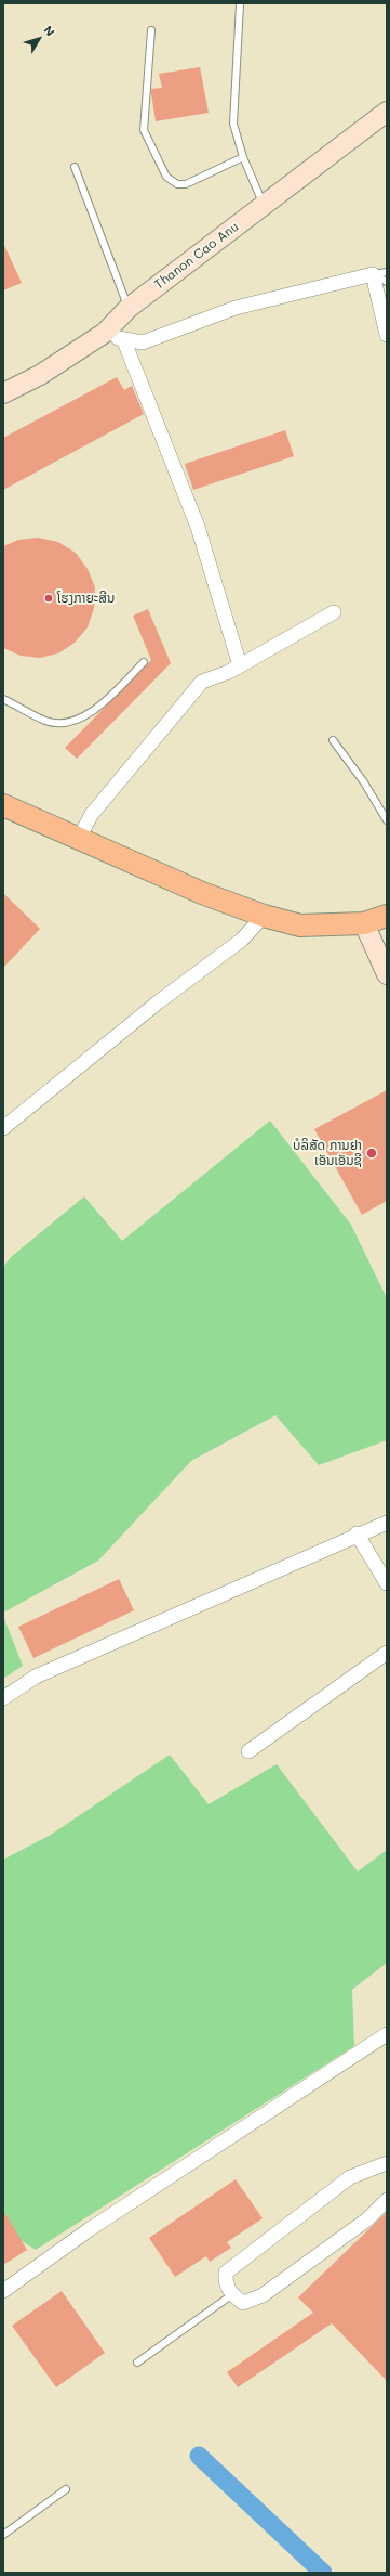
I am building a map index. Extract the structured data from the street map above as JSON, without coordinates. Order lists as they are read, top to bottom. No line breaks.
{"streets":{"street":["Thanon Cao Anu"]},"places":["ໂຮງກາຍະສີນ","ບໍລິສັດ ການຢາ ເອັນເອັນຊີ"],"north":"top right"}
